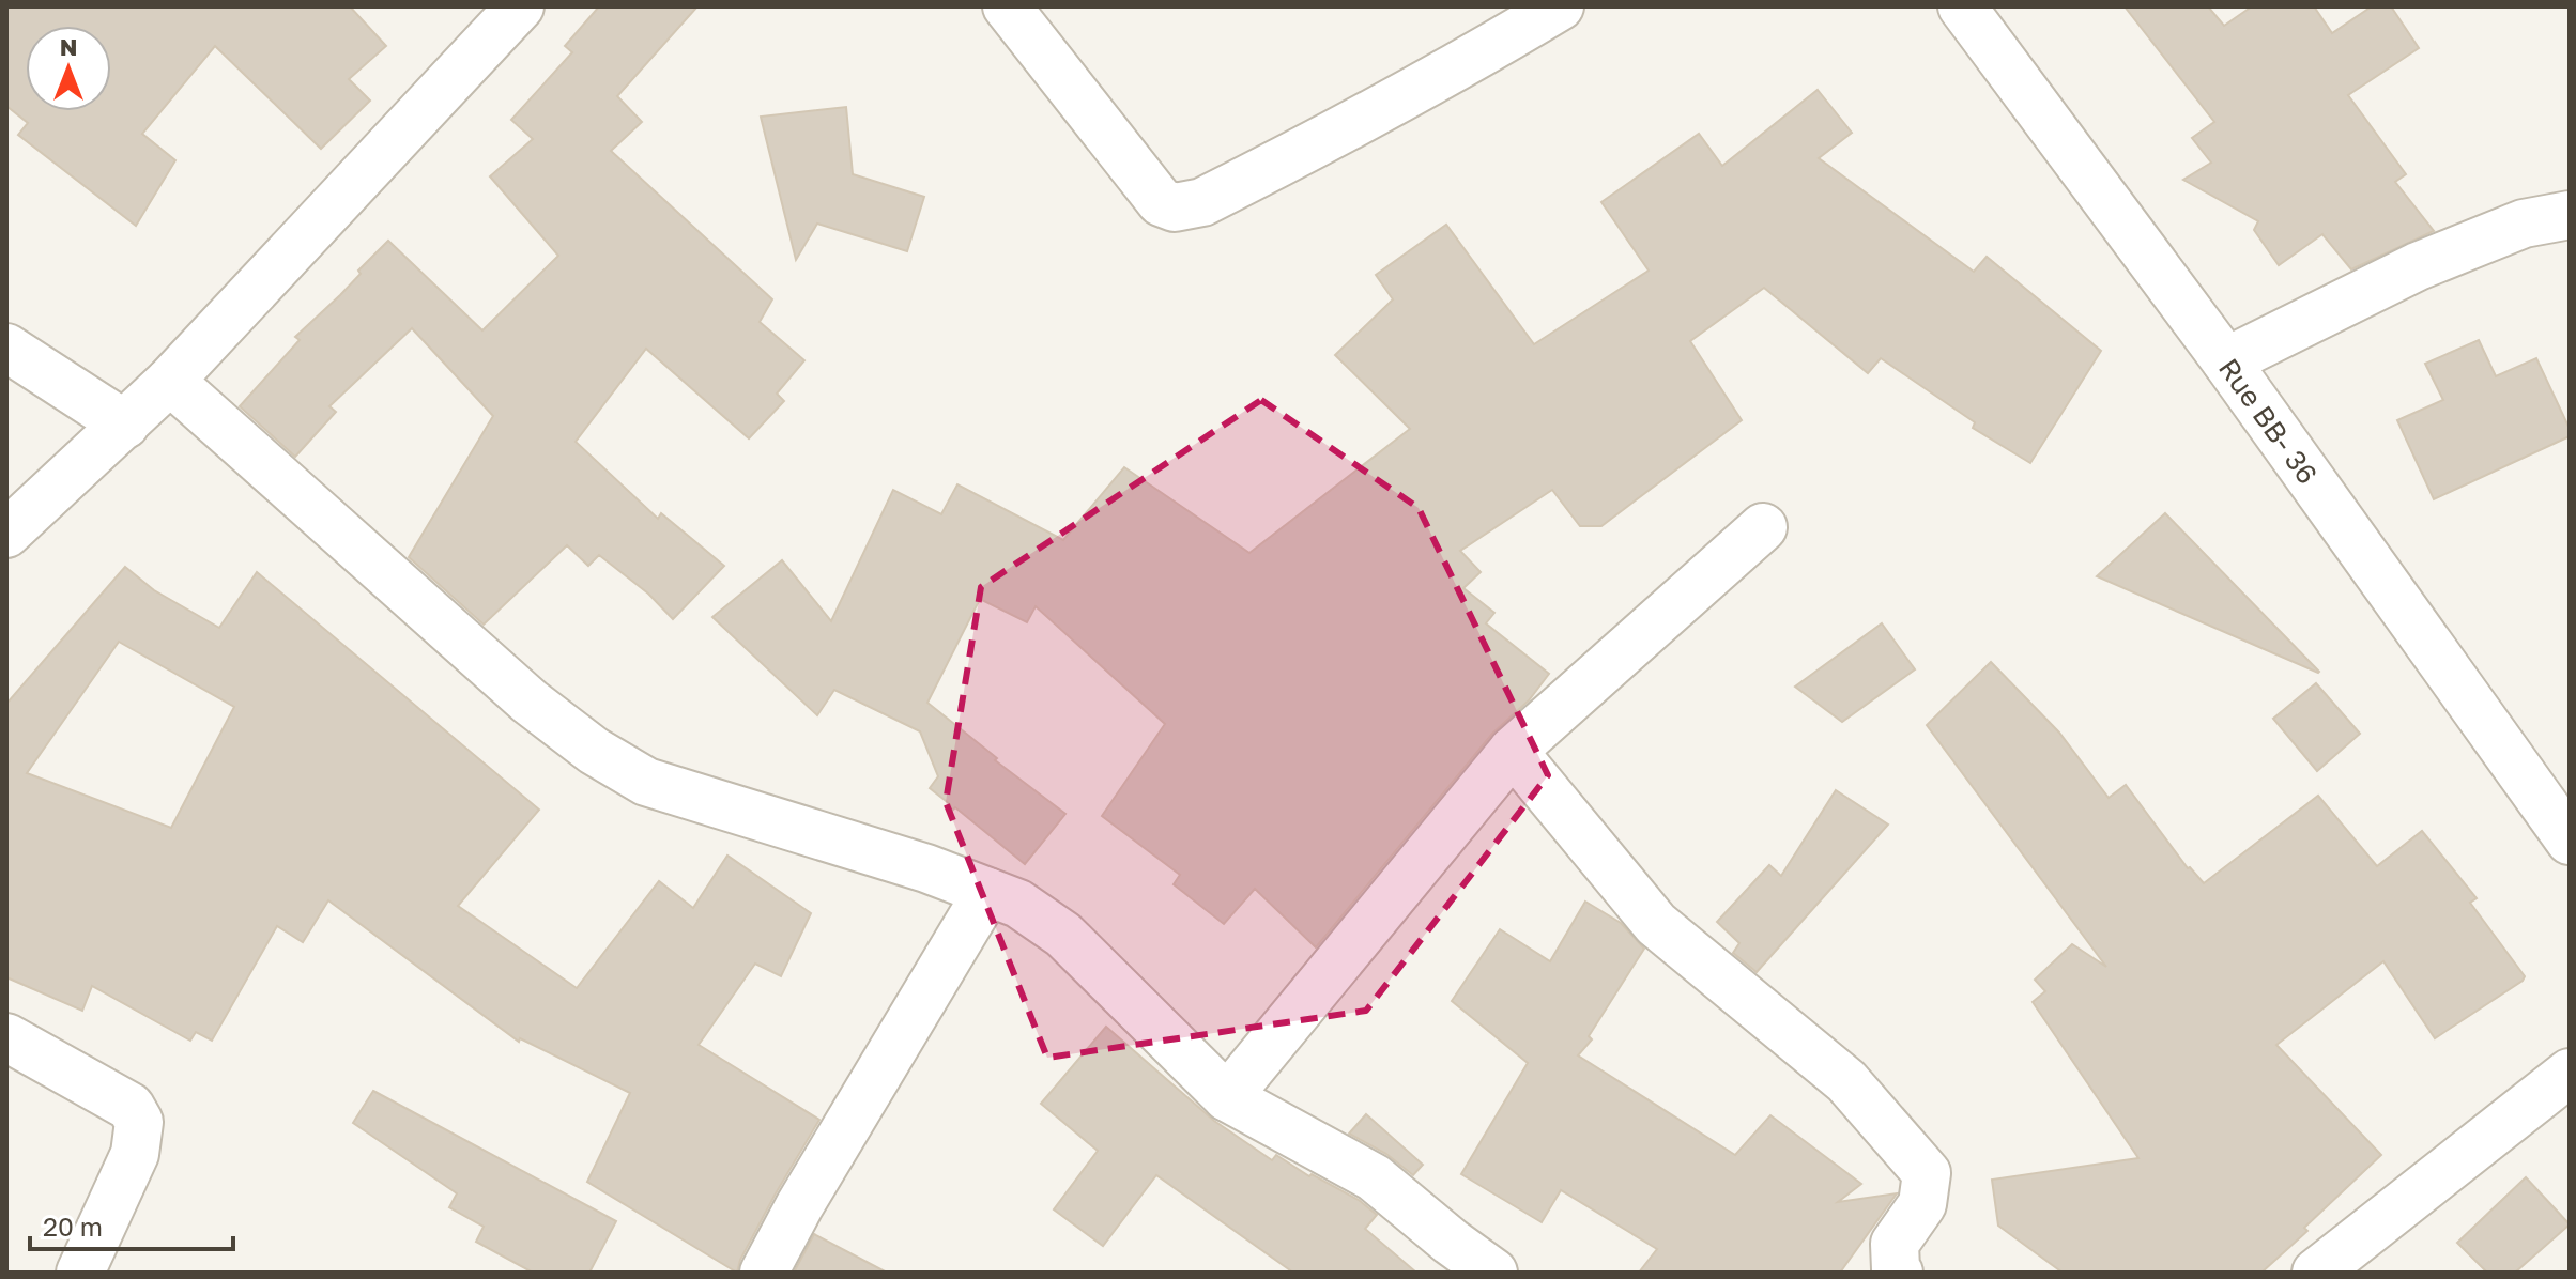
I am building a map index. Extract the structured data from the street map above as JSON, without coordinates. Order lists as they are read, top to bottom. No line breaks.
{"streets":{"street":["Rue BB- 36"]},"scale_bar":"20 m","north":"top"}
